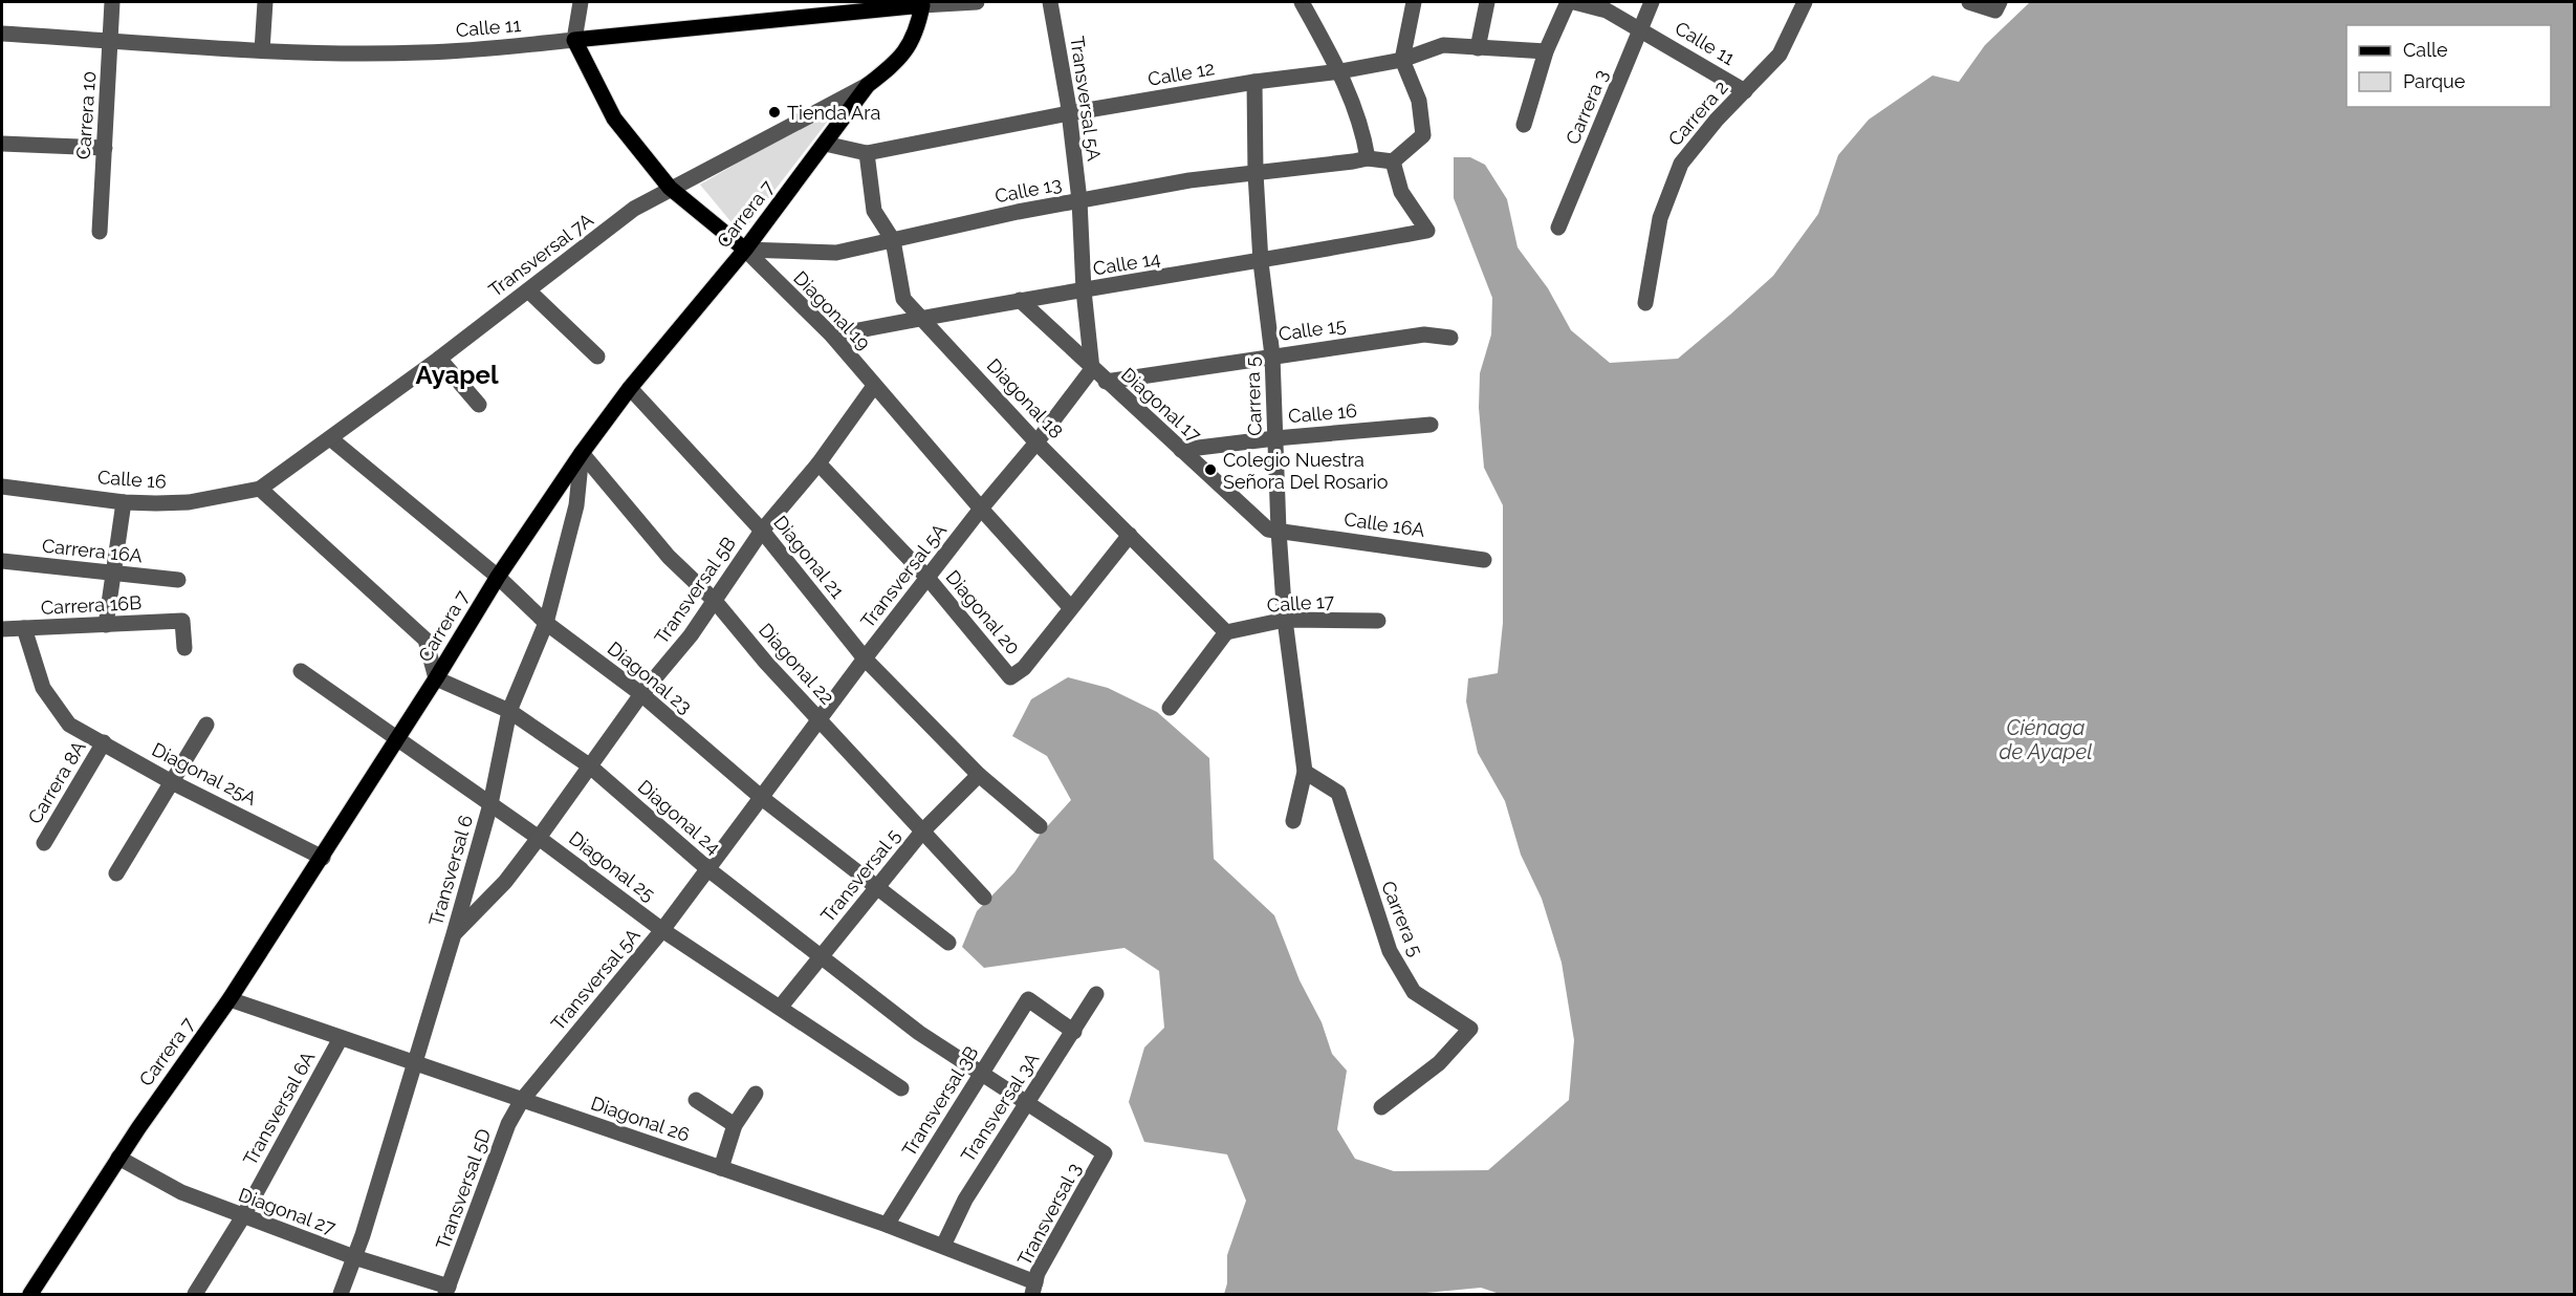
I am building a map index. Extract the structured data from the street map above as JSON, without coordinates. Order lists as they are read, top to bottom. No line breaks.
{"streets":{"main road":["Calle 11","Carrera 7","Diagonal 19"],"street":["Calle 12","Transversal 5A","Carrera 3","Carrera 2","Carrera 10","Calle 13","Transversal 7A","Calle 14","Calle 15","Carrera 5","Diagonal 18","Diagonal 17","Calle 16","Calle 16A","Carrera 16A","Diagonal 21","Transversal 5B","Calle 17","Carrera 16B","Diagonal 20","Diagonal 22","Diagonal 23","Diagonal 25A","Carrera 8A","Diagonal 24","Diagonal 25","Transversal 6","Transversal 5","Transversal 3B","Transversal 3A","Transversal 6A","Diagonal 26","Transversal 5D","Diagonal 27","Transversal 3"]},"crossings":[["Calle 11","Carrera 3"],["Calle 11","Carrera 2"],["Calle 11","Carrera 10"],["Calle 11","Carrera 7"],["Calle 11","Diagonal 19"],["Calle 12","Transversal 5A"],["Calle 12","Carrera 7"],["Calle 12","Carrera 5"],["Calle 12","Diagonal 18"],["Transversal 5A","Calle 13"],["Transversal 5A","Calle 14"],["Transversal 5A","Diagonal 19"],["Transversal 5A","Diagonal 18"],["Transversal 5A","Diagonal 17"],["Transversal 5A","Diagonal 21"],["Transversal 5A","Diagonal 20"],["Transversal 5A","Diagonal 22"],["Transversal 5A","Diagonal 23"],["Transversal 5A","Diagonal 24"],["Transversal 5A","Diagonal 25"],["Transversal 5A","Diagonal 26"],["Transversal 5A","Transversal 5D"],["Calle 13","Carrera 7"],["Calle 13","Calle 14"],["Calle 13","Diagonal 19"],["Calle 13","Carrera 5"],["Calle 13","Diagonal 18"],["Carrera 7","Transversal 7A"],["Carrera 7","Diagonal 19"],["Carrera 7","Diagonal 21"],["Carrera 7","Diagonal 22"],["Carrera 7","Diagonal 23"],["Carrera 7","Diagonal 25A"],["Carrera 7","Diagonal 24"],["Carrera 7","Diagonal 25"],["Carrera 7","Transversal 6"],["Carrera 7","Diagonal 26"],["Carrera 7","Diagonal 27"],["Transversal 7A","Diagonal 19"],["Transversal 7A","Calle 16"],["Transversal 7A","Diagonal 23"],["Calle 14","Diagonal 19"],["Calle 14","Carrera 5"],["Calle 14","Diagonal 18"],["Calle 14","Diagonal 17"],["Diagonal 19","Transversal 5B"],["Diagonal 19","Diagonal 20"],["Calle 15","Carrera 5"],["Calle 15","Diagonal 17"],["Carrera 5","Diagonal 17"],["Carrera 5","Calle 16"],["Carrera 5","Calle 16A"],["Carrera 5","Calle 17"],["Diagonal 18","Calle 17"],["Diagonal 17","Calle 16"],["Diagonal 17","Calle 16A"],["Diagonal 21","Transversal 5B"],["Diagonal 21","Transversal 5"],["Transversal 5B","Diagonal 20"],["Transversal 5B","Diagonal 22"],["Transversal 5B","Diagonal 23"],["Transversal 5B","Diagonal 24"],["Transversal 5B","Diagonal 25"],["Transversal 5B","Transversal 6"],["Carrera 16B","Diagonal 25A"],["Diagonal 22","Transversal 6"],["Diagonal 22","Transversal 5"],["Diagonal 23","Transversal 6"],["Diagonal 23","Transversal 5"],["Diagonal 25A","Carrera 8A"],["Diagonal 24","Transversal 6"],["Diagonal 24","Transversal 5"],["Diagonal 24","Transversal 3B"],["Diagonal 24","Transversal 3A"],["Diagonal 24","Transversal 3"],["Diagonal 25","Transversal 6"],["Diagonal 25","Transversal 5"],["Transversal 6","Diagonal 26"],["Transversal 6","Diagonal 27"],["Transversal 3B","Transversal 3A"],["Transversal 3B","Diagonal 26"],["Transversal 3A","Diagonal 26"],["Transversal 6A","Diagonal 26"],["Transversal 6A","Diagonal 27"],["Diagonal 26","Transversal 5D"],["Diagonal 26","Transversal 3"],["Transversal 5D","Diagonal 27"]],"districts":["Ayapel"],"water":["Ciénaga de Ayapel"],"places":["Tienda Ara","Colegio Nuestra Señora Del Rosario"],"legend":["Calle","Parque"]}
